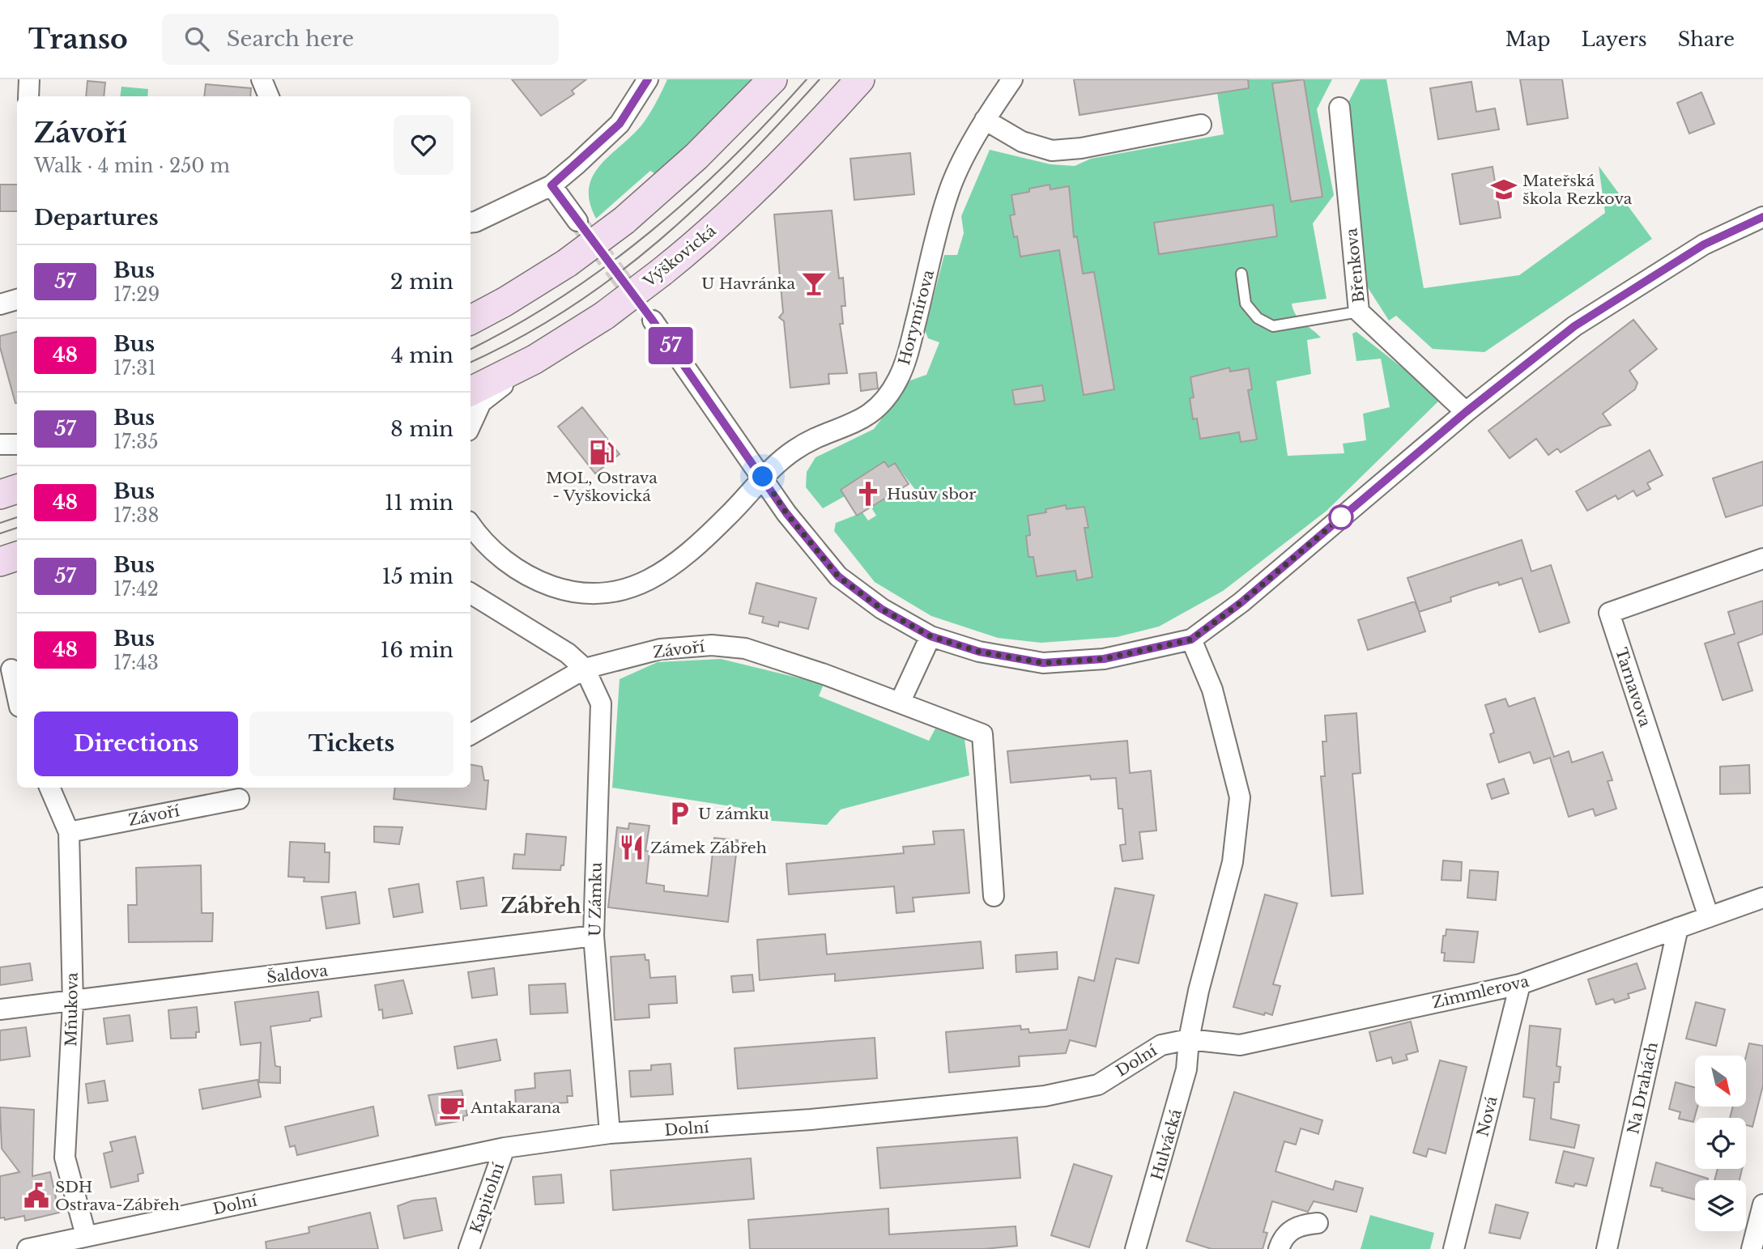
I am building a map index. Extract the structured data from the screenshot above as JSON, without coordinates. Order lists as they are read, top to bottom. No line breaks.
{"streets":{"street":["Výškovická","Břenkova","Horymírova","Závoří","Tarnavova","U Zámku","Šaldova","Zimmlerova","Mňukova","Dolní","Na Drahách","Nová","Hulvácká","Kapitolní"]},"crossings":[["Závoří","U Zámku"],["Závoří","Mňukova"],["Tarnavova","Zimmlerova"],["U Zámku","Šaldova"],["U Zámku","Dolní"],["Šaldova","Mňukova"],["Zimmlerova","Dolní"],["Zimmlerova","Na Drahách"],["Zimmlerova","Nová"],["Zimmlerova","Hulvácká"],["Mňukova","Dolní"],["Dolní","Hulvácká"],["Dolní","Kapitolní"]],"districts":["Zábřeh"],"places":{"school or university":["Mateřská škola Rezkova"],"bar":["U Havránka"],"fuel station":["MOL, Ostrava - Vyškovická"],"church":["Husův sbor"],"parking":["U zámku"],"restaurant":["Zámek Zábřeh"],"cafe":["Antakarana"],"public building":["SDH Ostrava-Zábřeh"]},"lines":["bus line 57"],"north":"bottom right","page":{"header":"Transo","search":"Search here","nav":["Map","Layers","Share"],"on_map":"57","heading":[["Závoří","Walk · 4 min · 250 m"],"Departures"],"list":[{"mark":"57","name":"Bus","note":"17:29","value":"2 min"},{"mark":"48","name":"Bus","note":"17:31","value":"4 min"},{"mark":"57","name":"Bus","note":"17:35","value":"8 min"},{"mark":"48","name":"Bus","note":"17:38","value":"11 min"},{"mark":"57","name":"Bus","note":"17:42","value":"15 min"},{"mark":"48","name":"Bus","note":"17:43","value":"16 min"}],"buttons":["Directions","Tickets"]}}
